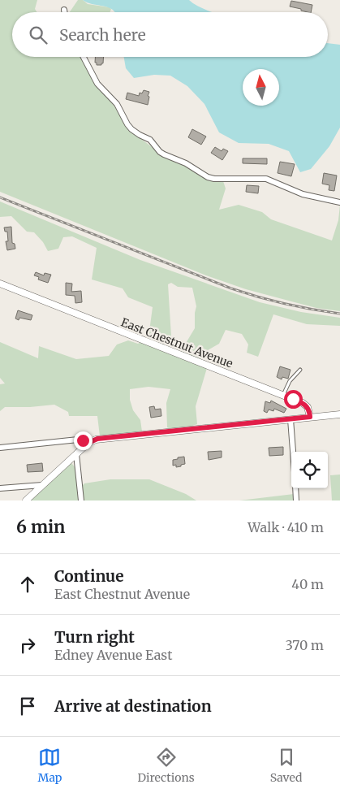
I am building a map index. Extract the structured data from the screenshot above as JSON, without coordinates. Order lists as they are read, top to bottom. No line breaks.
{"streets":{"street":["East Chestnut Avenue"]},"north":"top","page":{"search":"Search here","heading":["6 min","Walk · 410 m"],"list":[["Continue","East Chestnut Avenue","40 m"],["Turn right","Edney Avenue East","370 m"],"Arrive at destination"],"nav":["Map","Directions","Saved"]}}
